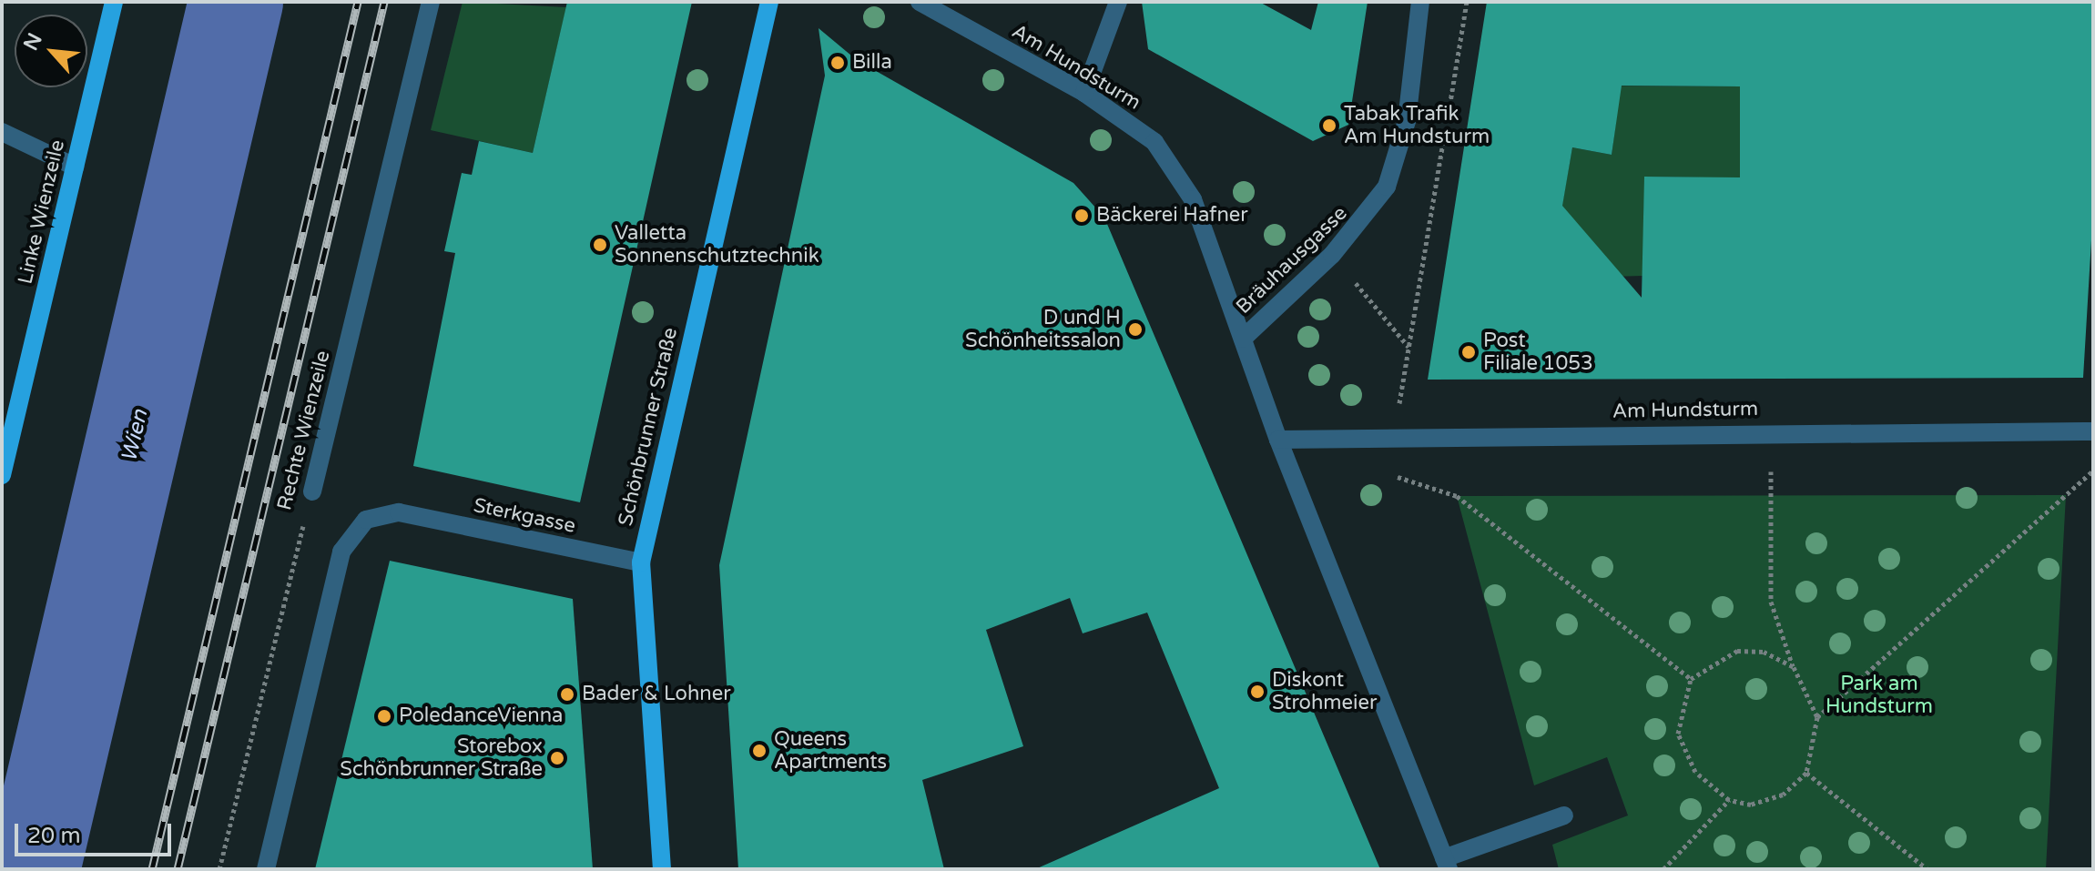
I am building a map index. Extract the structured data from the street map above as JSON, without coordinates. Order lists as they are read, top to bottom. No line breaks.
{"streets":{"main road":["Linke Wienzeile","Schönbrunner Straße"],"street":["Am Hundsturm","Bräuhausgasse","Rechte Wienzeile","Sterkgasse"]},"crossings":[["Am Hundsturm","Bräuhausgasse"],["Schönbrunner Straße","Sterkgasse"]],"water":["Wien"],"parks":["Park am Hundsturm"],"places":["Billa","Tabak Trafik Am Hundsturm","Bäckerei Hafner","Valletta Sonnenschutztechnik","D und H Schönheitssalon","Post Filiale 1053","Diskont Strohmeier","Bader & Lohner","PoledanceVienna","Queens Apartments","Storebox Schönbrunner Straße"],"scale_bar":"20 m","north":"top left"}
